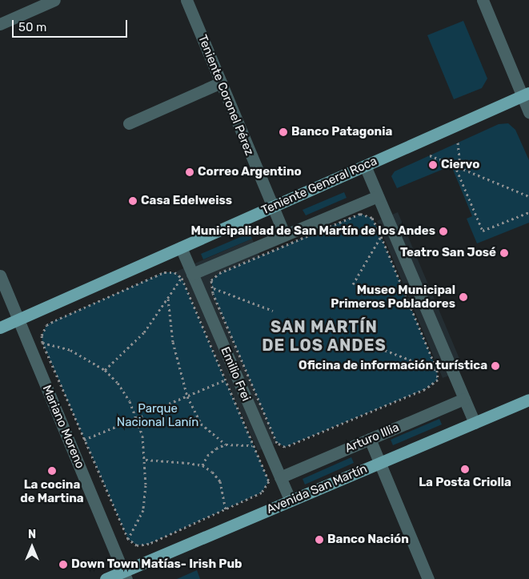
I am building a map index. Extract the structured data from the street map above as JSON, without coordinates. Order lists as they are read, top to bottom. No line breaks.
{"streets":{"main road":["Teniente General Roca","Avenida San Martín"],"street":["Teniente Coronel Pérez","Emilio Frei","Mariano Moreno","Arturo Illia"]},"crossings":[["Teniente Coronel Pérez","Teniente General Roca"],["Teniente General Roca","Emilio Frei"],["Teniente General Roca","Mariano Moreno"],["Emilio Frei","Arturo Illia"],["Emilio Frei","Avenida San Martín"],["Mariano Moreno","Avenida San Martín"]],"districts":["SAN MARTÍN DE LOS ANDES"],"parks":["Parque Nacional Lanín"],"places":["Banco Patagonia","Ciervo","Correo Argentino","Casa Edelweiss","Municipalidad de San Martín de los Andes","Teatro San José","Museo Municipal Primeros Pobladores","Oficina de información turística","La Posta Criolla","La cocina de Martina","Banco Nación","Down Town Matías- Irish Pub"],"scale_bar":"50 m","north":"top"}
